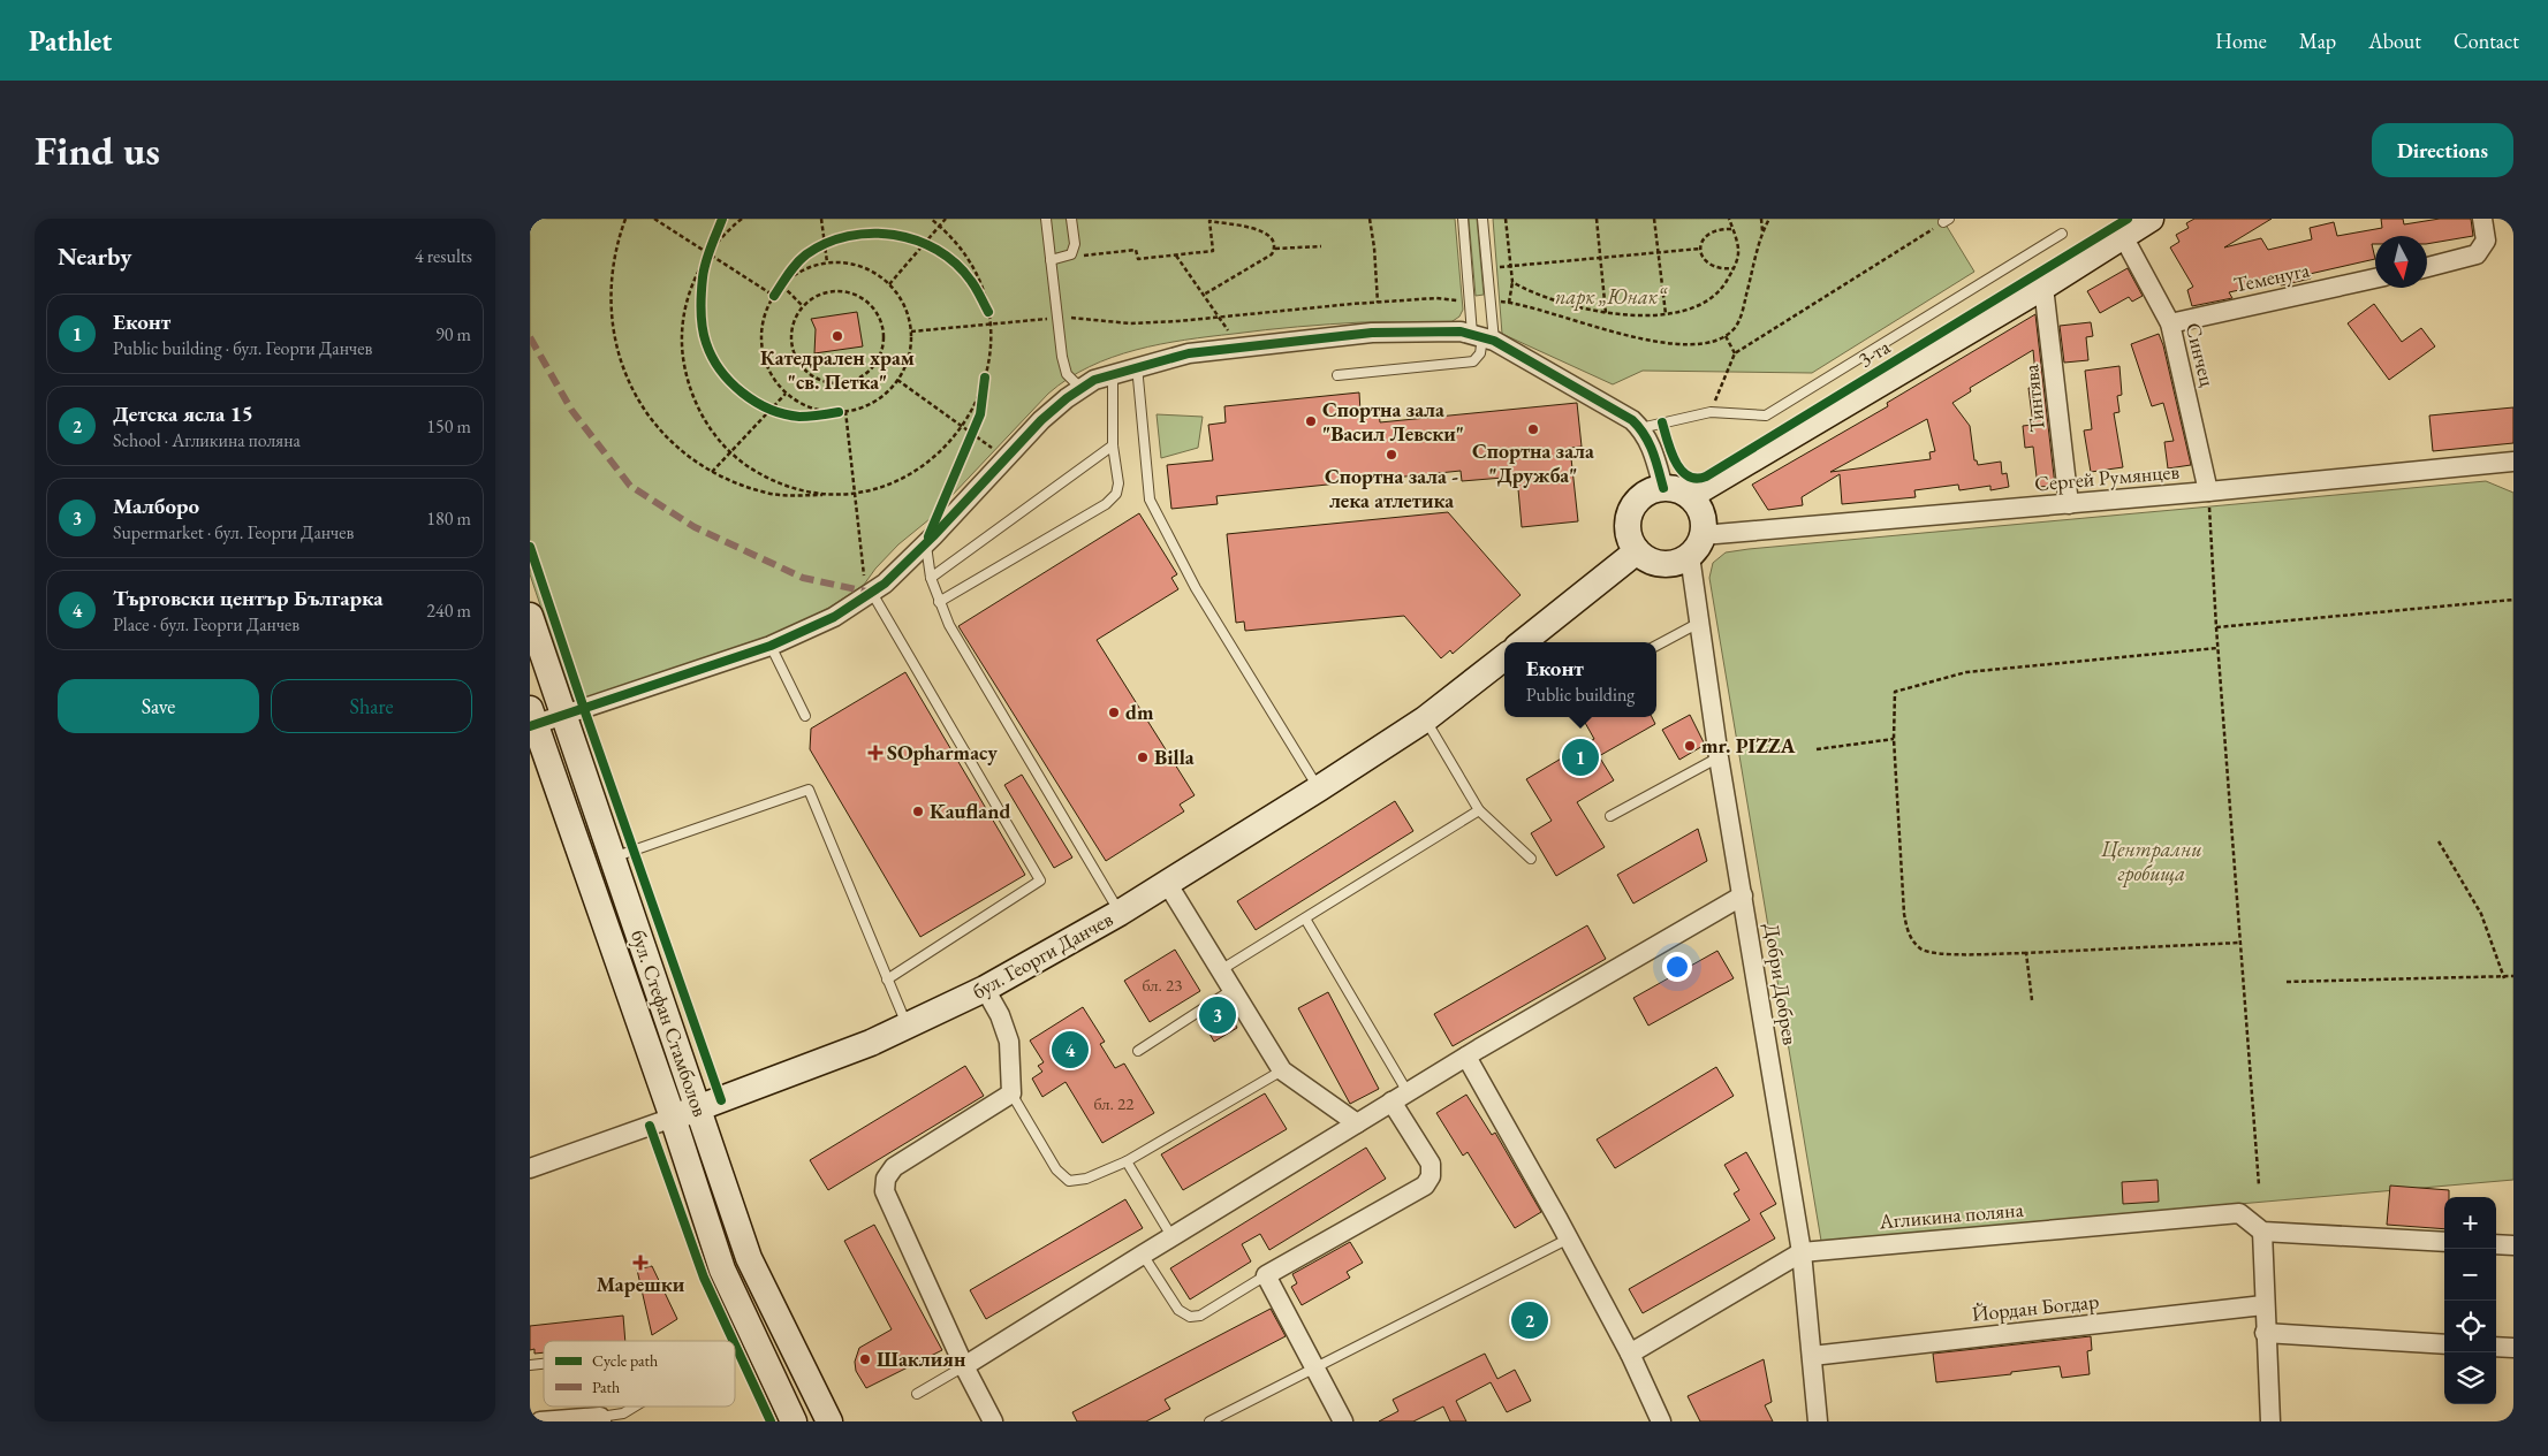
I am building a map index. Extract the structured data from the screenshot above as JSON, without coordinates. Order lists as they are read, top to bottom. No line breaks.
{"streets":{"main road":["бул. Георги Данчев","бул. Стефан Стамболов"],"street":["Теменуга","Синчец","Тинтява","Сергей Румянцев","Добри Добрев","Агликина поляна","Йордан Богдар"],"cycle path":["3-та"]},"crossings":[["Теменуга","Синчец"],["Синчец","Сергей Румянцев"],["Тинтява","Сергей Румянцев"],["Сергей Румянцев","Добри Добрев"],["бул. Георги Данчев","бул. Стефан Стамболов"],["Добри Добрев","Агликина поляна"],["Добри Добрев","Йордан Богдар"]],"parks":["парк „Юнак“","Централни гробища"],"places":{"other":["Катедрален храм \"св. Петка\"","Спортна зала \"Васил Левски\"","Спортна зала \"Дружба\"","Спортна зала - лека атлетика","dm","mr. PIZZA","Billa","Kaufland","Шаклиян"],"health":["SOpharmacy","Марешки"]},"house_numbers":["бл. 23","бл. 22"],"legend":["Cycle path","Path"],"north":"bottom","page":{"header":"Pathlet","nav":["Home","Map","About","Contact"],"buttons":["Directions",["Save","Share"]],"title":"Find us","heading":["Nearby","4 results"],"list":[{"mark":"1","name":"Еконт","note":"Public building · бул. Георги Данчев","value":"90 m"},{"mark":"2","name":"Детска ясла 15","note":"School · Агликина поляна","value":"150 m"},{"mark":"3","name":"Малборо","note":"Supermarket · бул. Георги Данчев","value":"180 m"},{"mark":"4","name":"Търговски център Българка","note":"Place · бул. Георги Данчев","value":"240 m"}],"popup":["Еконт","Public building"],"pins":["1","3","4","2"],"map_buttons":["+","−"]}}
